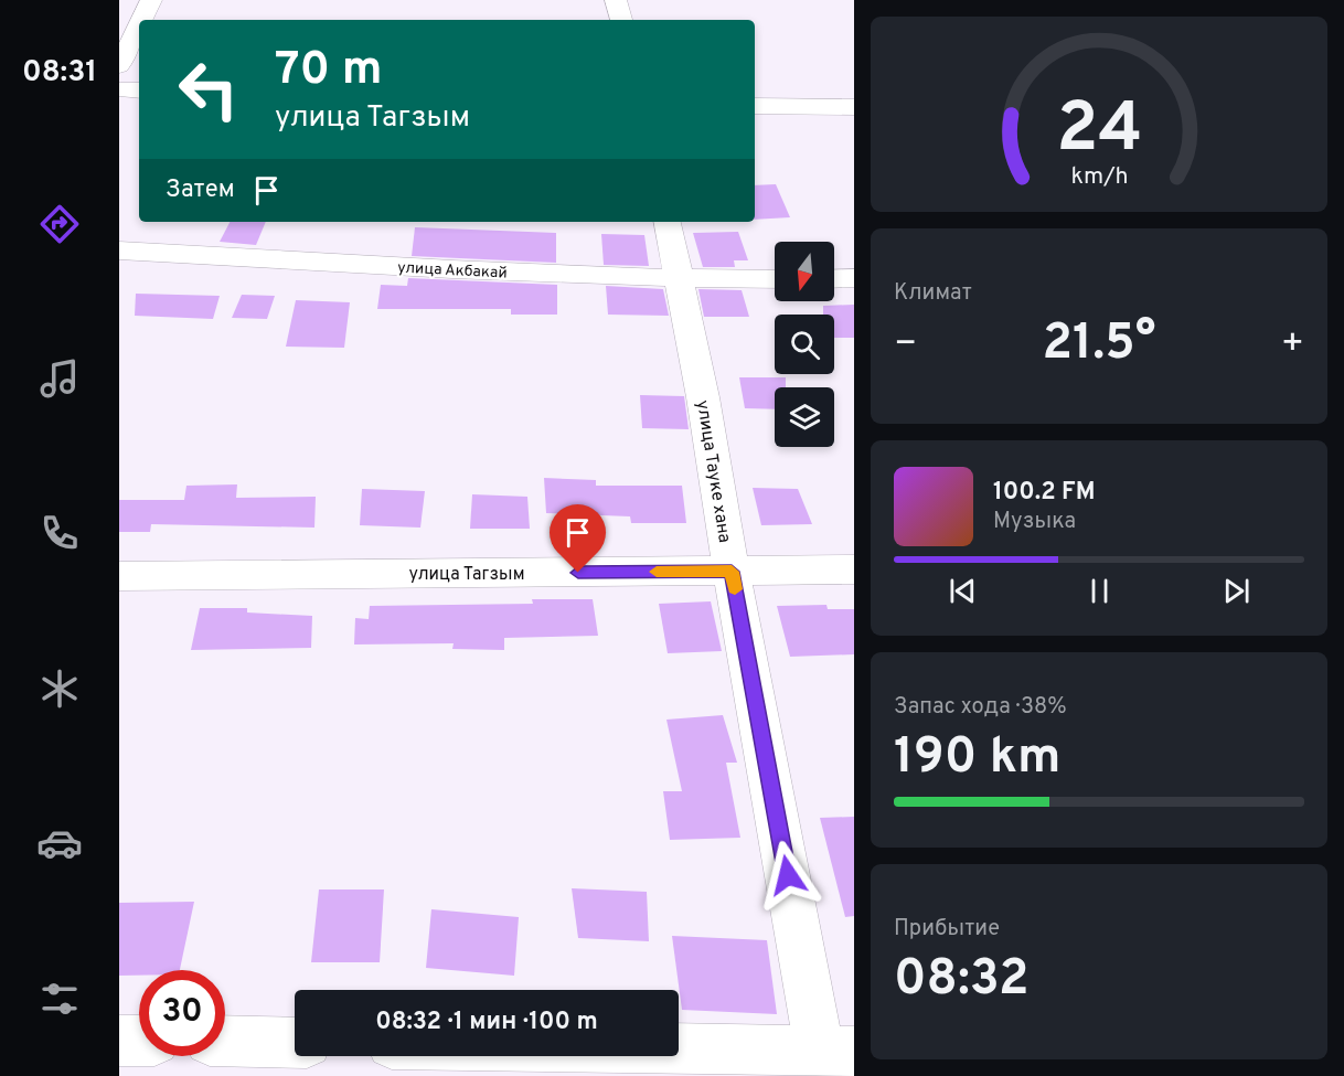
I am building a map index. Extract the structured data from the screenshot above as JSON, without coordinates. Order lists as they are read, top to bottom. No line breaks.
{"streets":{"street":["улица Акбакай","улица Тауке хана","улица Тагзым"]},"crossings":[["улица Акбакай","улица Тауке хана"],["улица Тауке хана","улица Тагзым"]],"north":"bottom","page":{"tabs":"08:31","turn":["70 m","улица Тагзым"],"then":"Затем","tile":["Климат",["Запас хода · 38%","190 km"],["Прибытие","08:32"]],"heat":["−","21.5°","+"],"song":["100.2 FM","Музыка"],"limit":"30","trip":"08:32 · 1 мин · 100 m","gauge":["24","km/h"]}}
